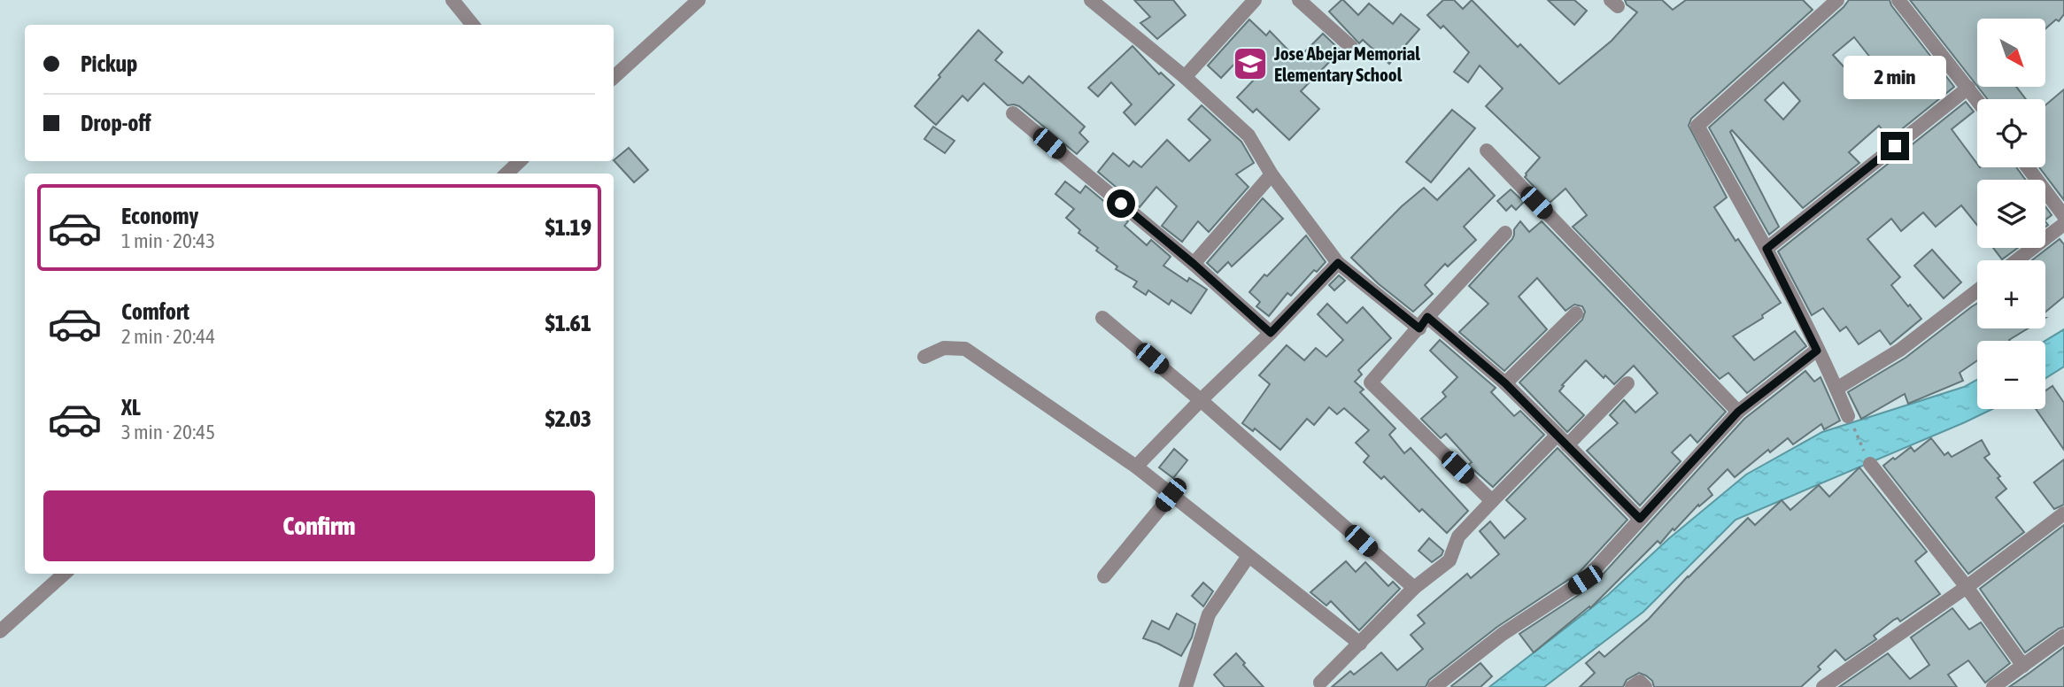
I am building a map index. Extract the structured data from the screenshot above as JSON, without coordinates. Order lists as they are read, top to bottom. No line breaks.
{"places":{"school or university":["Jose Abejar Memorial Elementary School"]},"north":"bottom right","page":{"map_buttons":["+","−"],"banner":["Pickup","Drop-off"],"bubble":"2 min","list":[{"name":"Economy","note":"1 min · 20:43","value":"$1.19"},{"name":"Comfort","note":"2 min · 20:44","value":"$1.61"},{"name":"XL","note":"3 min · 20:45","value":"$2.03"}],"buttons":"Confirm"}}
